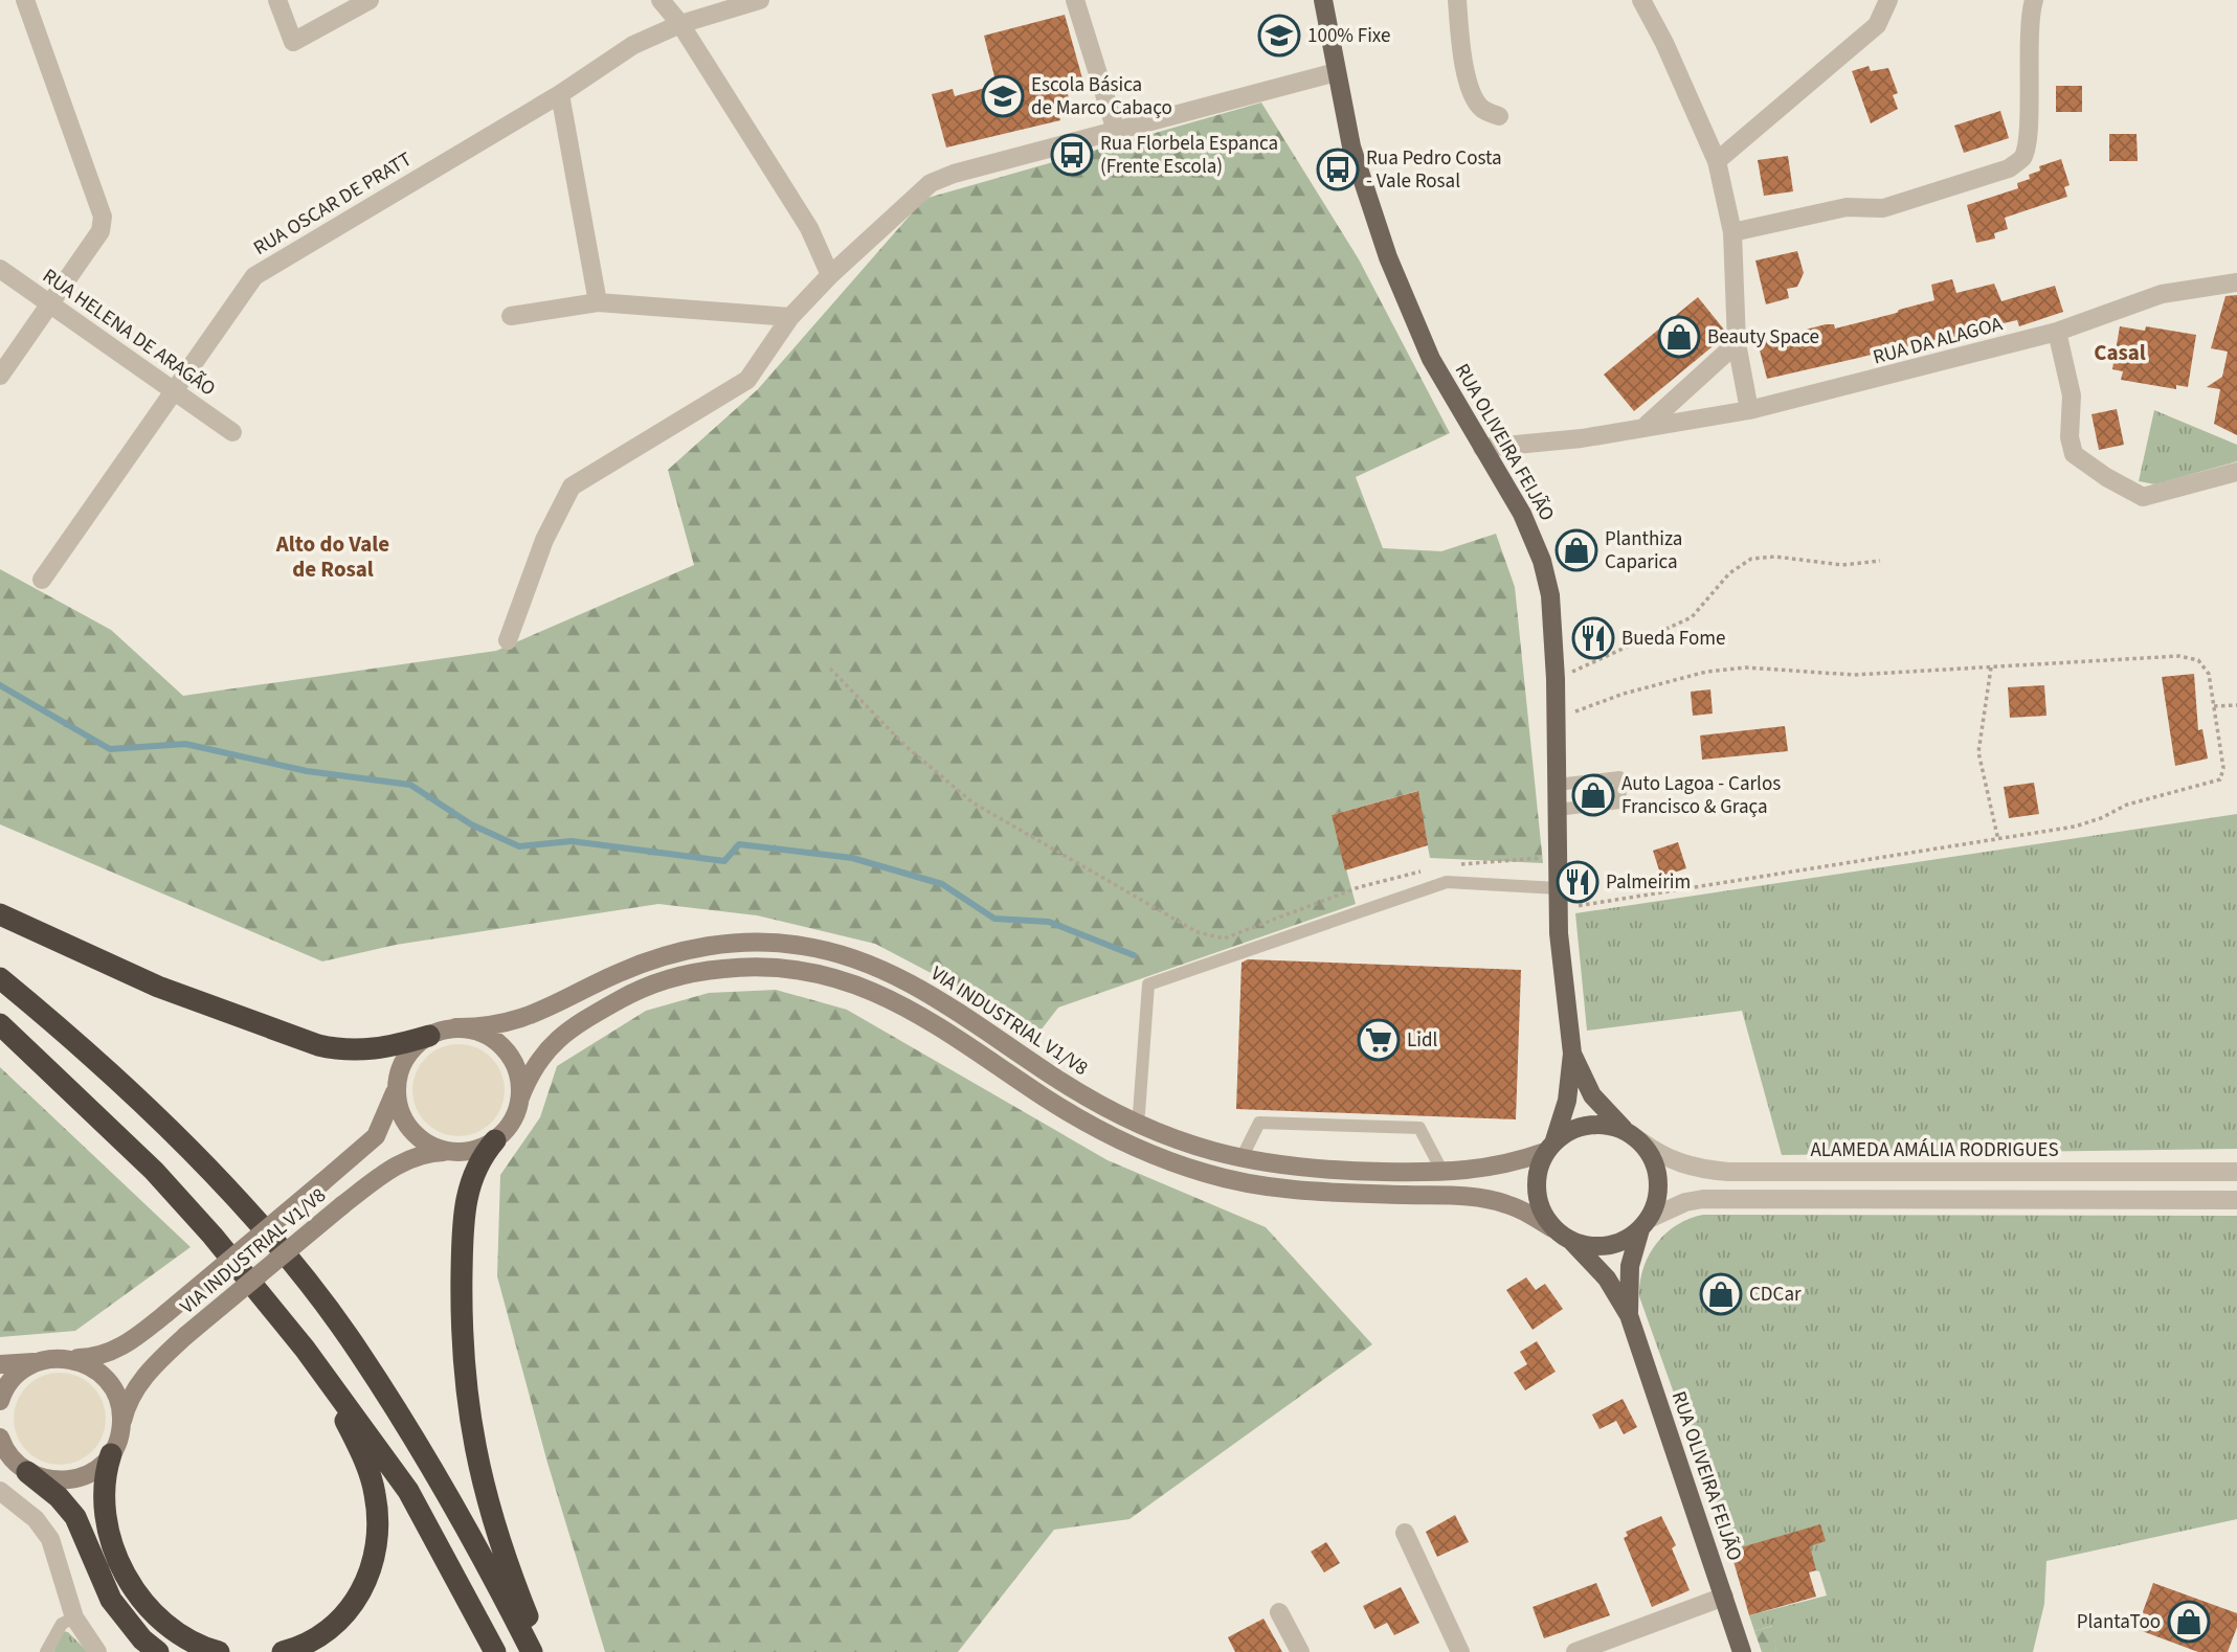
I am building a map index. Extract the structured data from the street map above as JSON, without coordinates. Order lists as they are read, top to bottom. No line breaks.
{"streets":{"main road":["RUA OLIVEIRA FEIJÃO","VIA INDUSTRIAL V1/V8"],"street":["RUA OSCAR DE PRATT","RUA HELENA DE ARAGÃO","RUA DA ALAGOA","ALAMEDA AMÁLIA RODRIGUES"]},"crossings":[["RUA OSCAR DE PRATT","RUA HELENA DE ARAGÃO"],["RUA DA ALAGOA","RUA OLIVEIRA FEIJÃO"],["RUA OLIVEIRA FEIJÃO","VIA INDUSTRIAL V1/V8"],["RUA OLIVEIRA FEIJÃO","ALAMEDA AMÁLIA RODRIGUES"],["VIA INDUSTRIAL V1/V8","ALAMEDA AMÁLIA RODRIGUES"]],"districts":["Casal","Alto do Vale de Rosal"],"places":{"school or university":["100% Fixe","Escola Básica de Marco Cabaço"],"bus stop":["Rua Florbela Espanca (Frente Escola)","Rua Pedro Costa - Vale Rosal"],"shop":["Beauty Space","Planthiza Caparica","Auto Lagoa - Carlos Francisco & Graça","CDCar","PlantaToo"],"restaurant":["Bueda Fome","Palmeirim"],"supermarket":["Lidl"]}}
